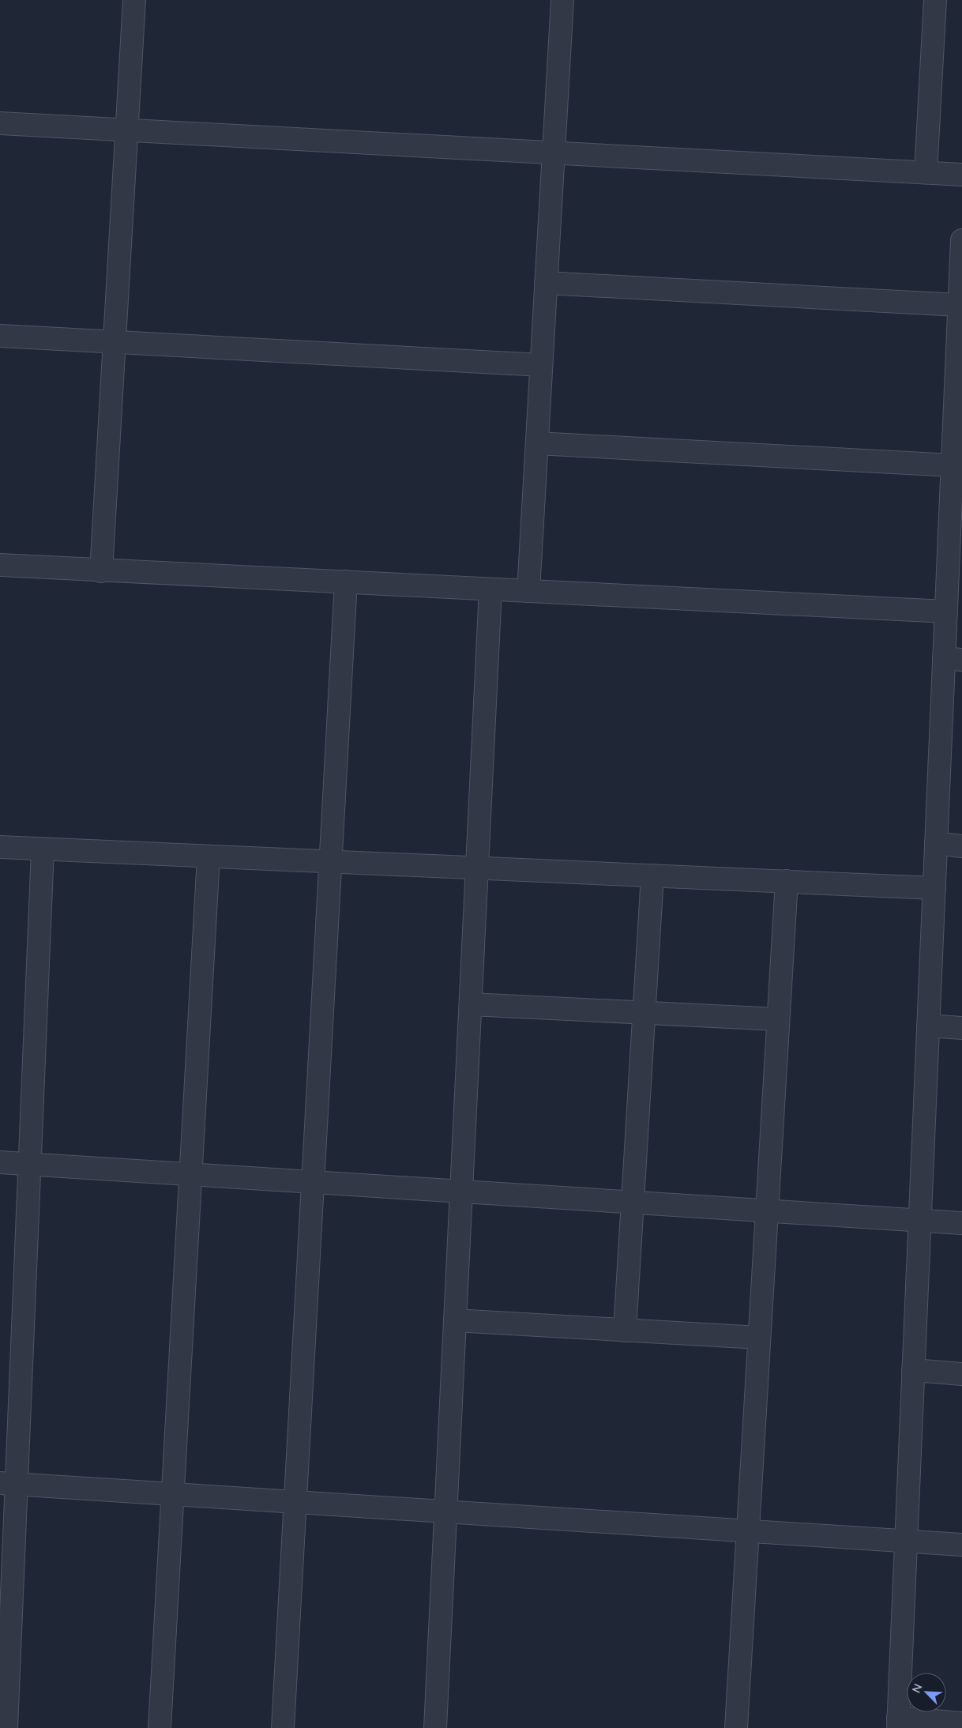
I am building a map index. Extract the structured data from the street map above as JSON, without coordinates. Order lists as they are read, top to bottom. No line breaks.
{"north":"top left"}
